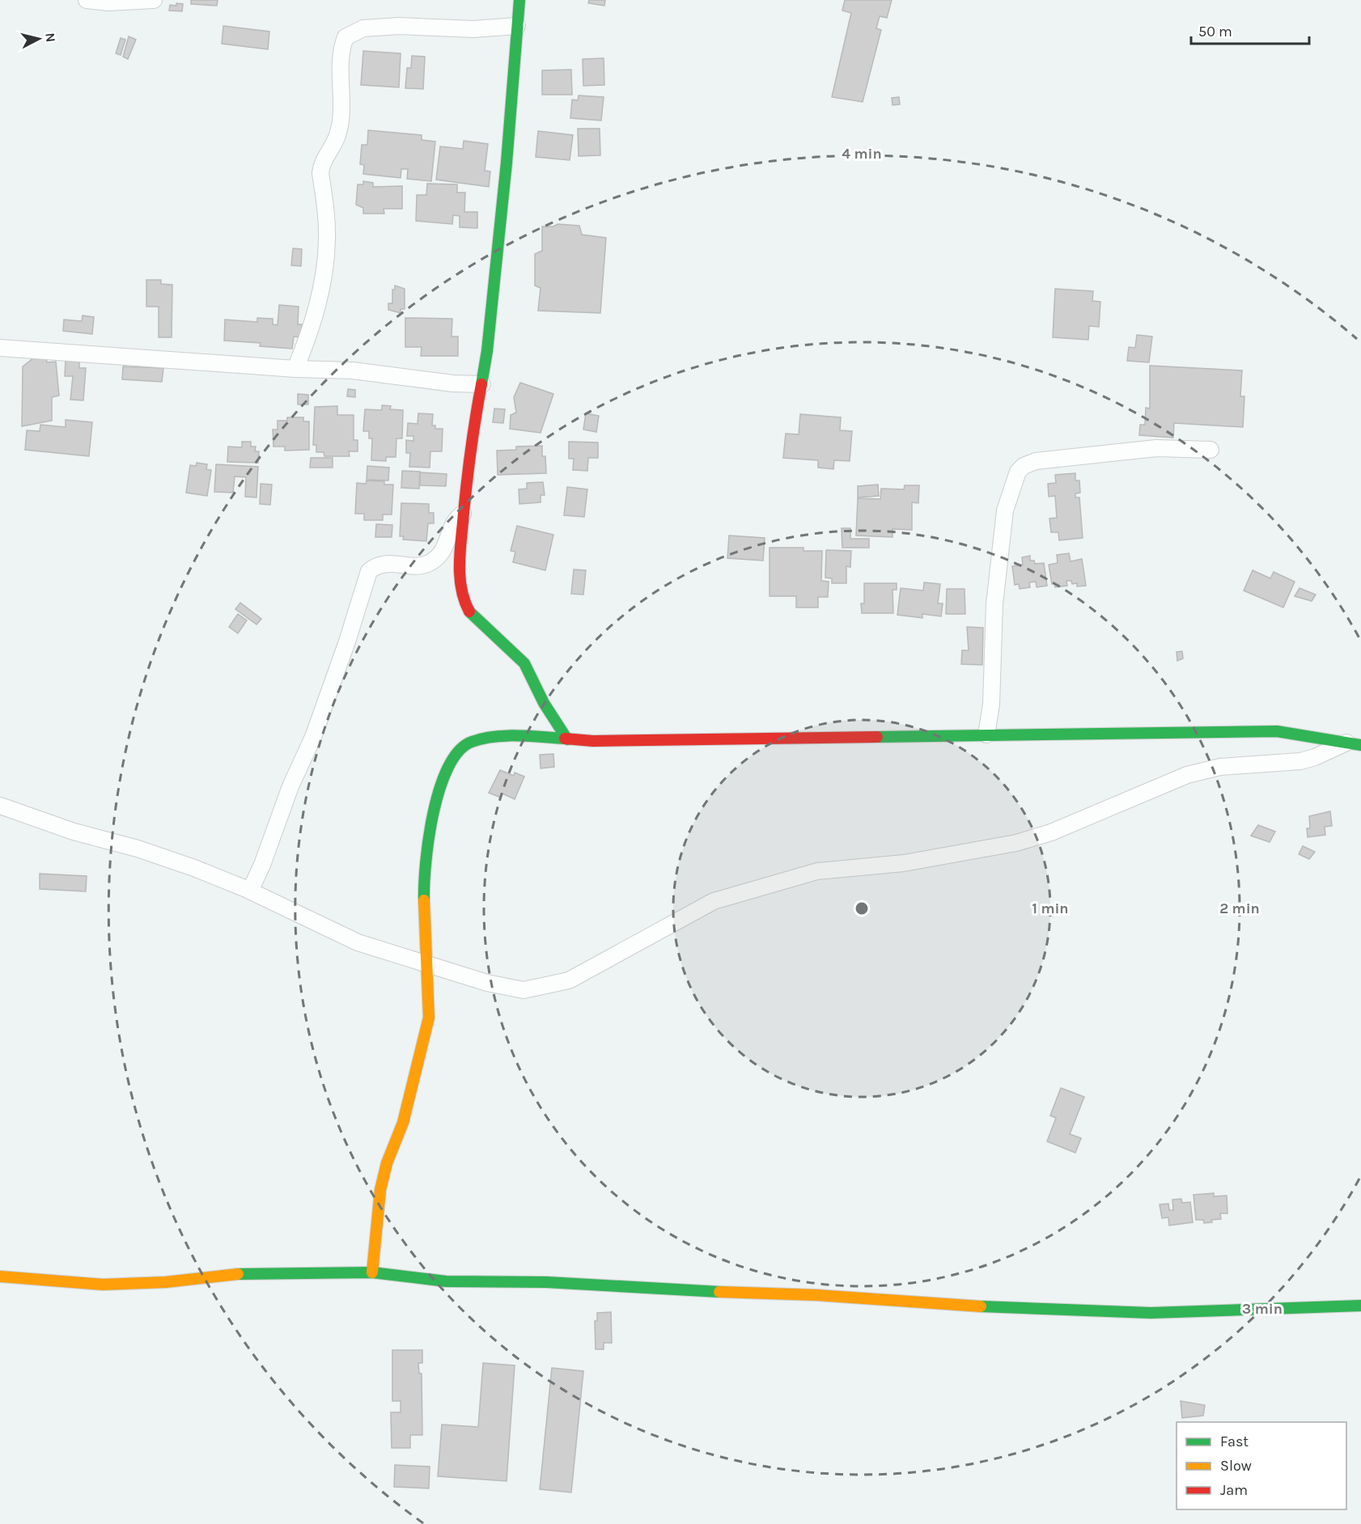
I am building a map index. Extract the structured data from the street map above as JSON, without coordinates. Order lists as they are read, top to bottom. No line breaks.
{"legend":["Fast","Slow","Jam"],"scale_bar":"50 m","north":"right","rings":["4 min","1 min","2 min","3 min"]}
